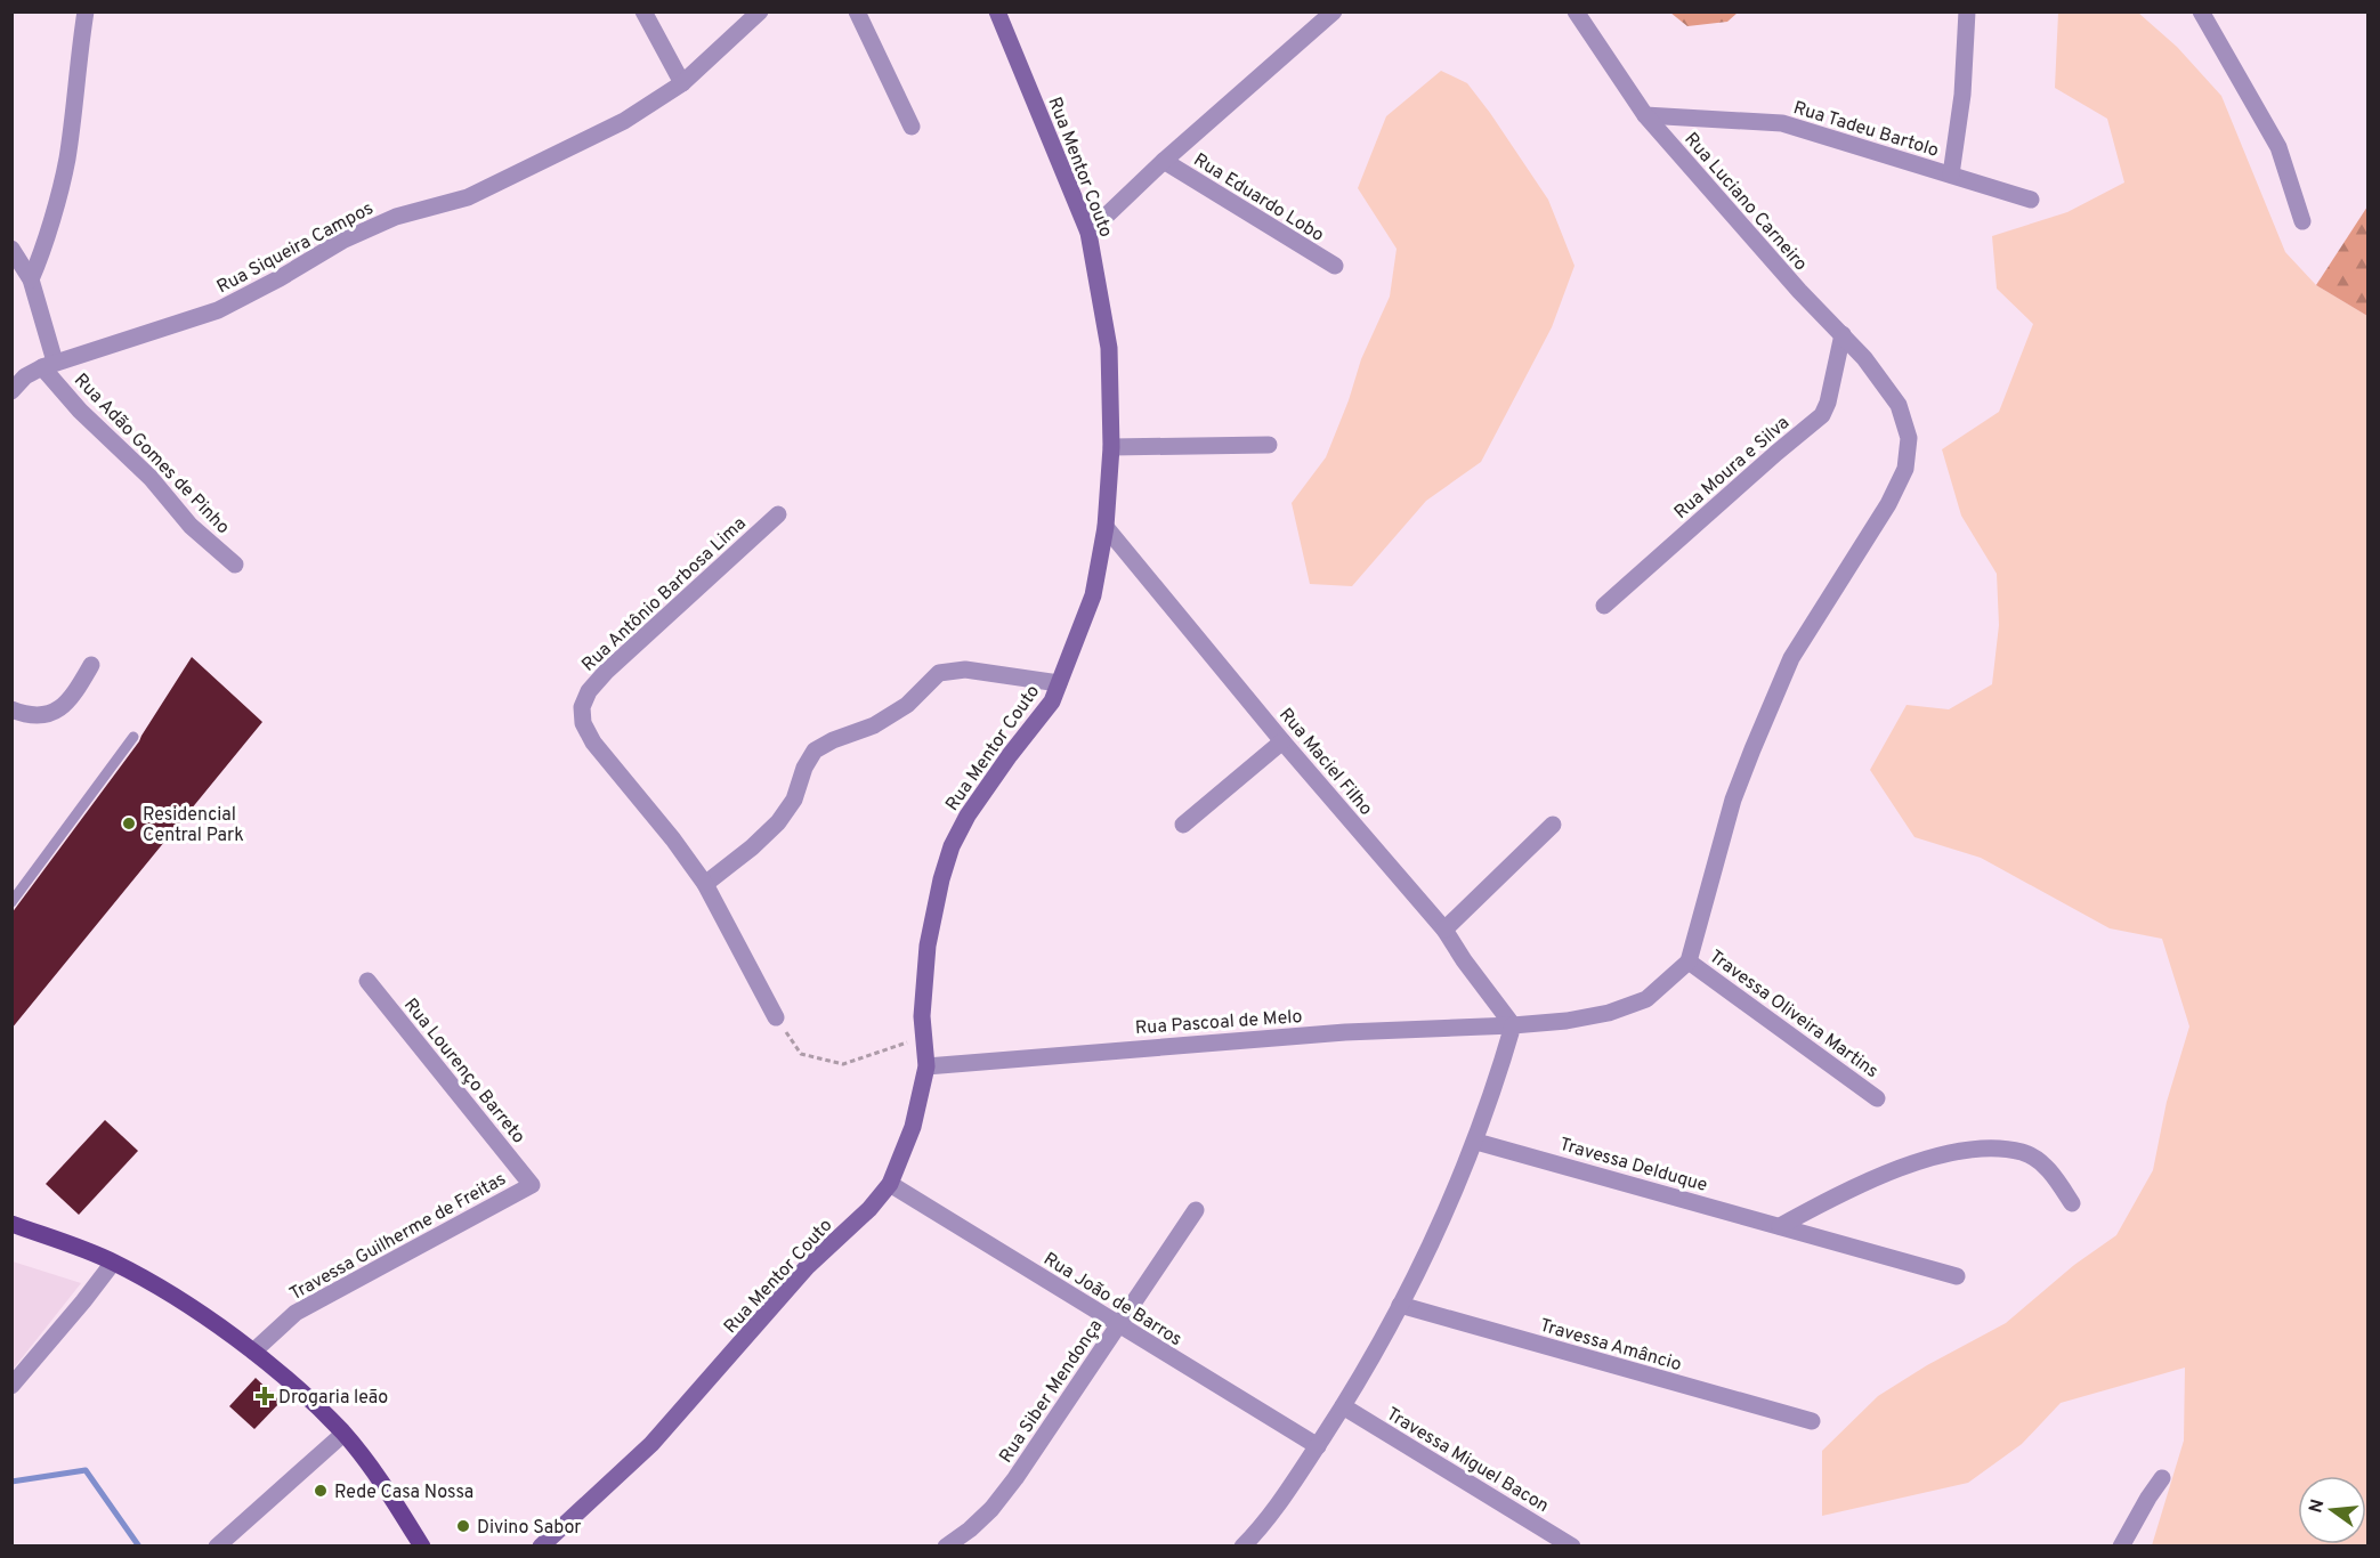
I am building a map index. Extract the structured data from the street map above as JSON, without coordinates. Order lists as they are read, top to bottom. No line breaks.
{"streets":{"street":["Rua Tadeu Bartolo","Rua Mentor Couto","Rua Eduardo Lobo","Rua Luciano Carneiro","Rua Siqueira Campos","Rua Adão Gomes de Pinho","Rua Moura e Silva","Rua Antônio Barbosa Lima","Rua Maciel Filho","Travessa Oliveira Martins","Rua Pascoal de Melo","Rua Lourenço Barreto","Travessa Delduque","Travessa Guilherme de Freitas","Rua João de Barros","Travessa Amâncio","Rua Siber Mendonça","Travessa Miguel Bacon"]},"crossings":[["Rua Tadeu Bartolo","Rua Luciano Carneiro"],["Rua Mentor Couto","Rua Maciel Filho"],["Rua Mentor Couto","Rua Pascoal de Melo"],["Rua Mentor Couto","Rua João de Barros"],["Rua Luciano Carneiro","Rua Moura e Silva"],["Rua Luciano Carneiro","Travessa Oliveira Martins"],["Rua Luciano Carneiro","Rua Pascoal de Melo"],["Rua Siqueira Campos","Rua Adão Gomes de Pinho"],["Rua Maciel Filho","Rua Pascoal de Melo"],["Travessa Oliveira Martins","Rua Pascoal de Melo"],["Rua Lourenço Barreto","Travessa Guilherme de Freitas"],["Rua João de Barros","Rua Siber Mendonça"]],"places":{"other":["Residencial Central Park","Rede Casa Nossa","Divino Sabor"],"health":["Drogaria leão"]},"north":"left"}
